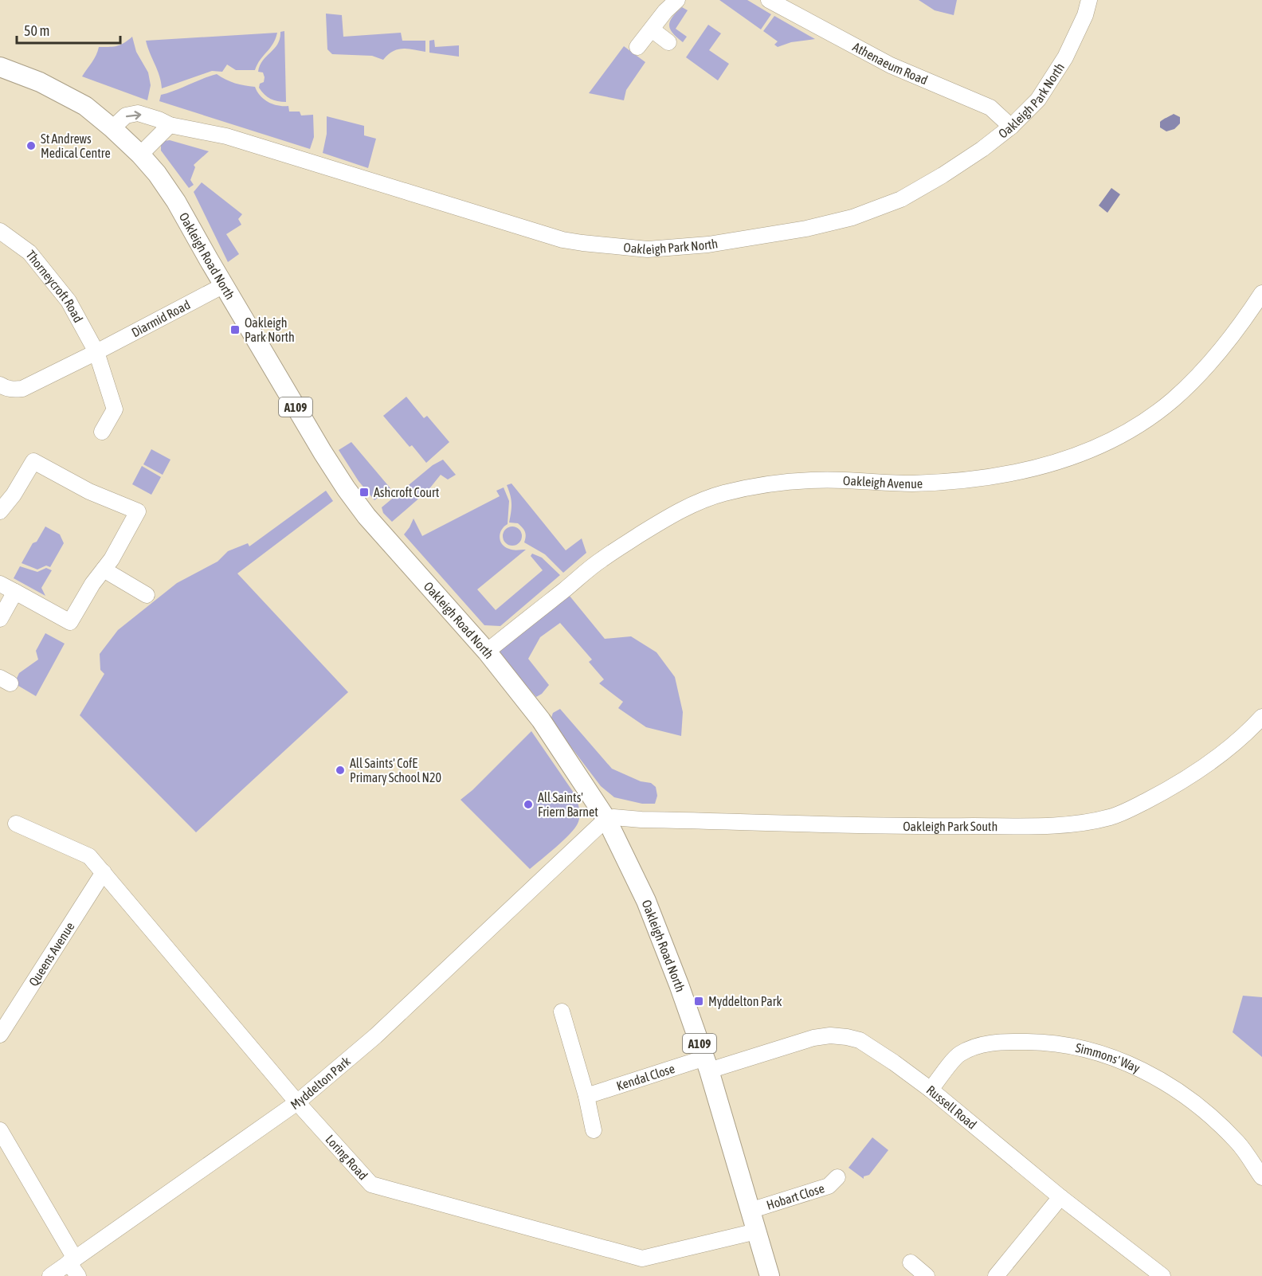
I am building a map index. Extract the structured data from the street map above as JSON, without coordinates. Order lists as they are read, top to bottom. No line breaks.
{"streets":{"main road":["Oakleigh Road North","A109"],"street":["Athenaeum Road","Oakleigh Park North","Thorneycroft Road","Diarmid Road","Oakleigh Avenue","Oakleigh Park South","Queens Avenue","Simmons' Way","Kendal Close","Myddelton Park","Russell Road","Loring Road","Hobart Close"]},"crossings":[["Athenaeum Road","Oakleigh Park North"],["Oakleigh Park North","Oakleigh Road North"],["Oakleigh Road North","Diarmid Road"],["Oakleigh Road North","Oakleigh Avenue"],["Oakleigh Road North","Oakleigh Park South"],["Oakleigh Road North","Kendal Close"],["Oakleigh Road North","Myddelton Park"],["Oakleigh Road North","Russell Road"],["Oakleigh Road North","Loring Road"],["Oakleigh Road North","Hobart Close"],["Thorneycroft Road","Diarmid Road"],["Oakleigh Park South","Myddelton Park"],["Queens Avenue","Loring Road"],["Simmons' Way","Russell Road"],["Kendal Close","Russell Road"],["Myddelton Park","Loring Road"]],"places":{"other":["St Andrews Medical Centre","All Saints' CofE Primary School N20","All Saints' Friern Barnet"],"transit":["Oakleigh Park North","Ashcroft Court","Myddelton Park"]},"scale_bar":"50 m"}
